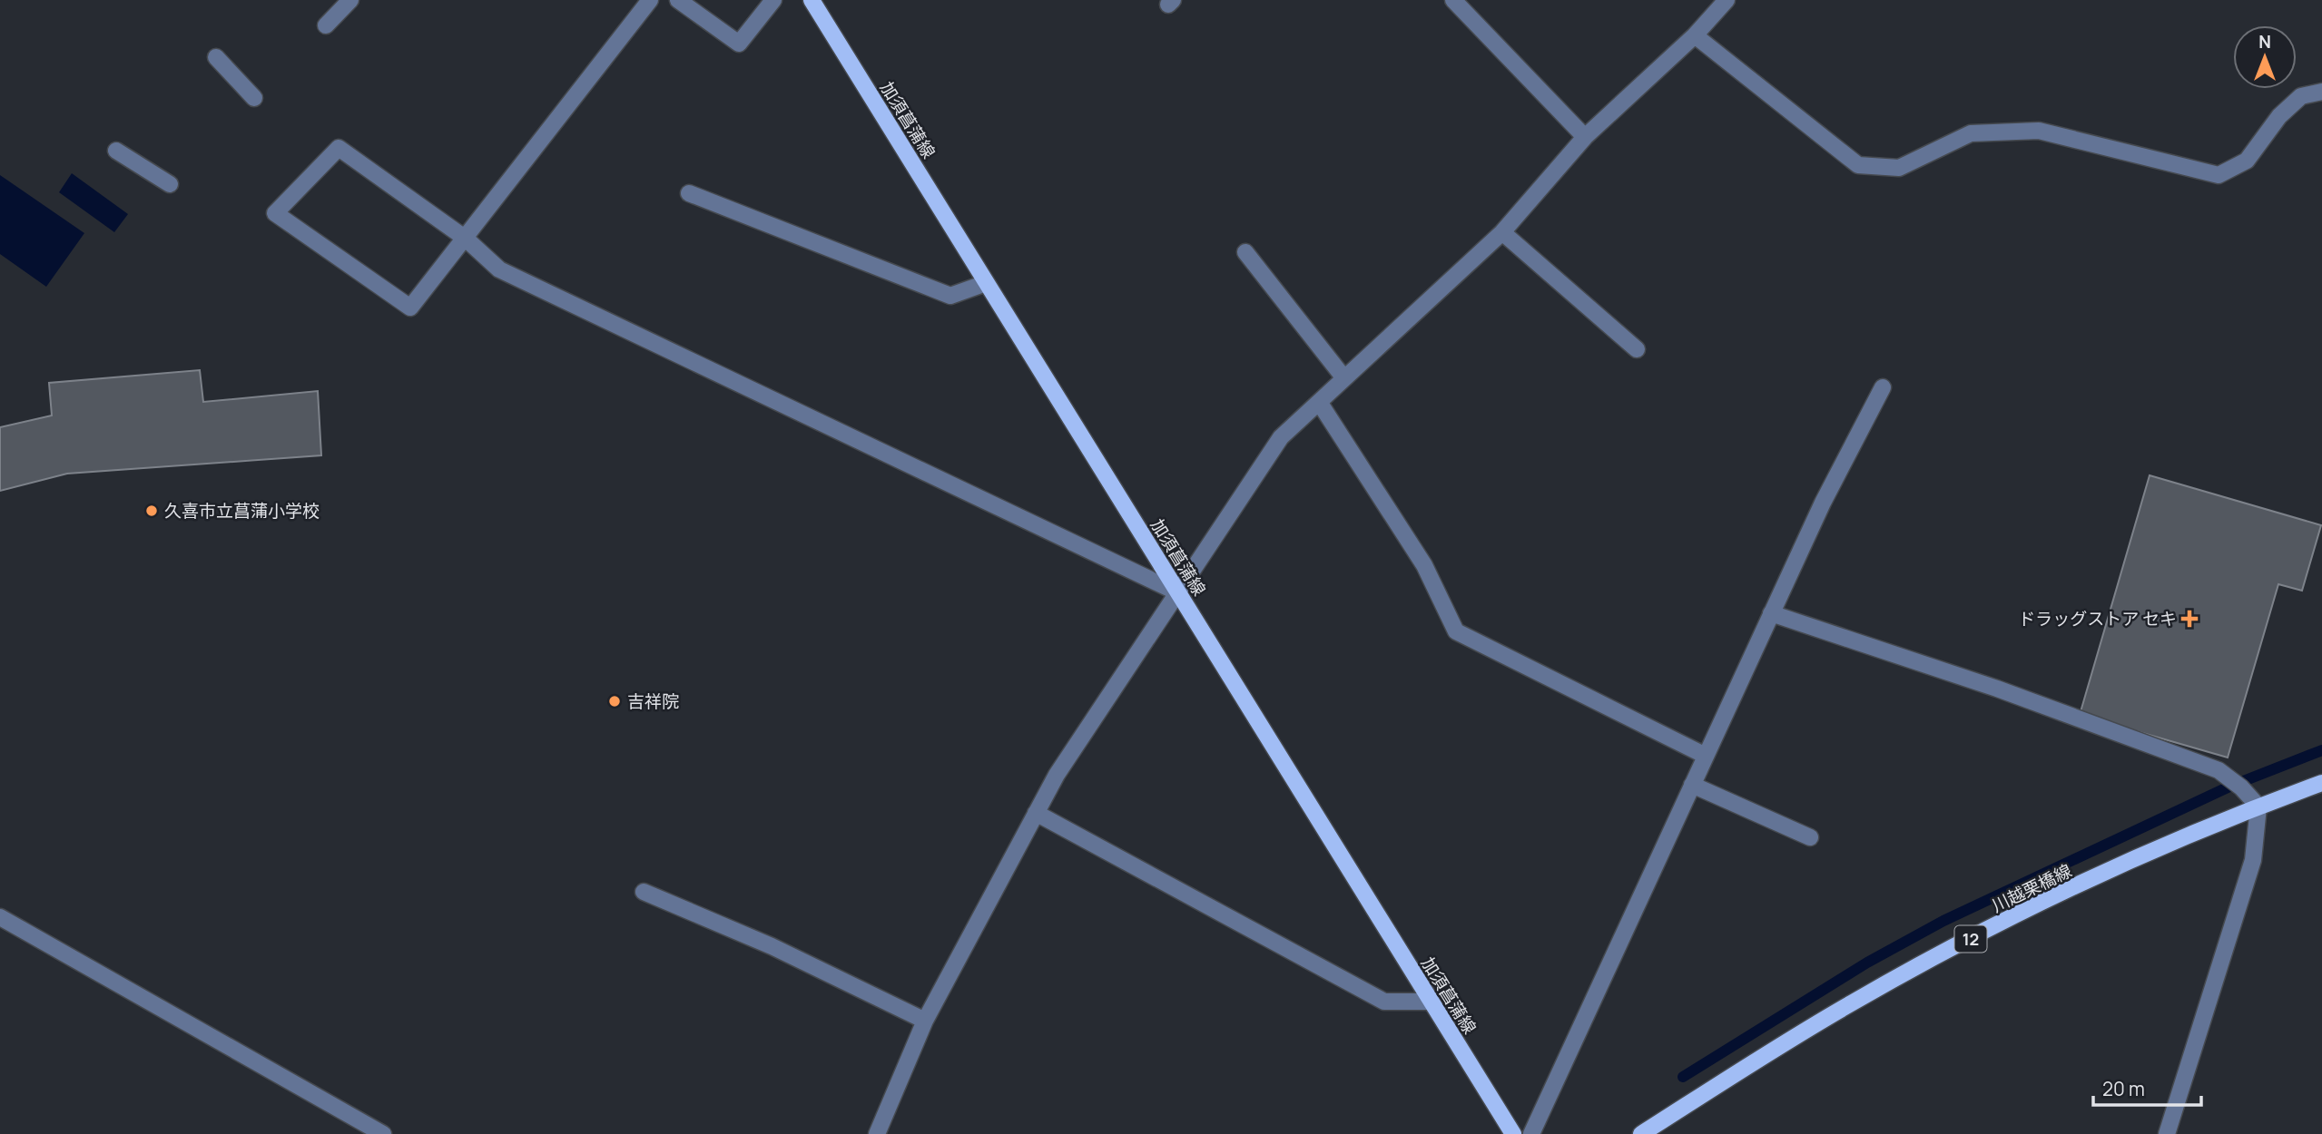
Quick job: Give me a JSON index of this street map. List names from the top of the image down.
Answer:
{
  "streets": {
    "main road": ["加須菖蒲線", "川越栗橋線", "12"]
  },
  "places": {
    "other": ["久喜市立菖蒲小学校", "吉祥院"],
    "health": ["ドラッグストア セキ"]
  },
  "scale_bar": "20 m",
  "north": "top"
}
